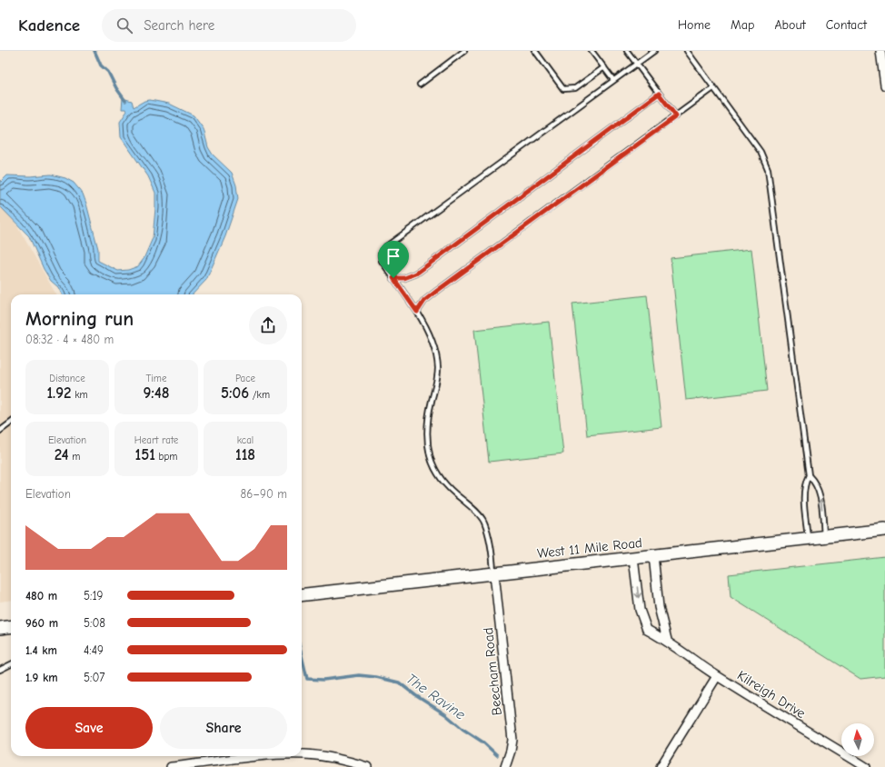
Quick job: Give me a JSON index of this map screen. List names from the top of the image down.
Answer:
{
  "streets": {
    "street": ["West 11 Mile Road", "Beecham Road", "Kilreigh Drive"]
  },
  "crossings": [
    ["West 11 Mile Road", "Beecham Road"],
    ["West 11 Mile Road", "Kilreigh Drive"]
  ],
  "water": ["The Ravine"],
  "north": "top",
  "page": {
    "header": "Kadence",
    "search": "Search here",
    "nav": [
      "Home",
      "Map",
      "About",
      "Contact"
    ],
    "heading": ["Morning run", "08:32 · 4 × 480 m"],
    "stats": [
      ["Distance", "1.92 km"],
      ["Time", "9:48"],
      ["Pace", "5:06 /km"],
      ["Elevation", "24 m"],
      ["Heart rate", "151 bpm"],
      ["kcal", "118"]
    ],
    "chart": ["Elevation", "86–90 m"],
    "list": [
      {
        "name": "480 m",
        "note": "5:19"
      },
      {
        "name": "960 m",
        "note": "5:08"
      },
      {
        "name": "1.4 km",
        "note": "4:49"
      },
      {
        "name": "1.9 km",
        "note": "5:07"
      }
    ],
    "buttons": ["Save", "Share"]
  }
}
